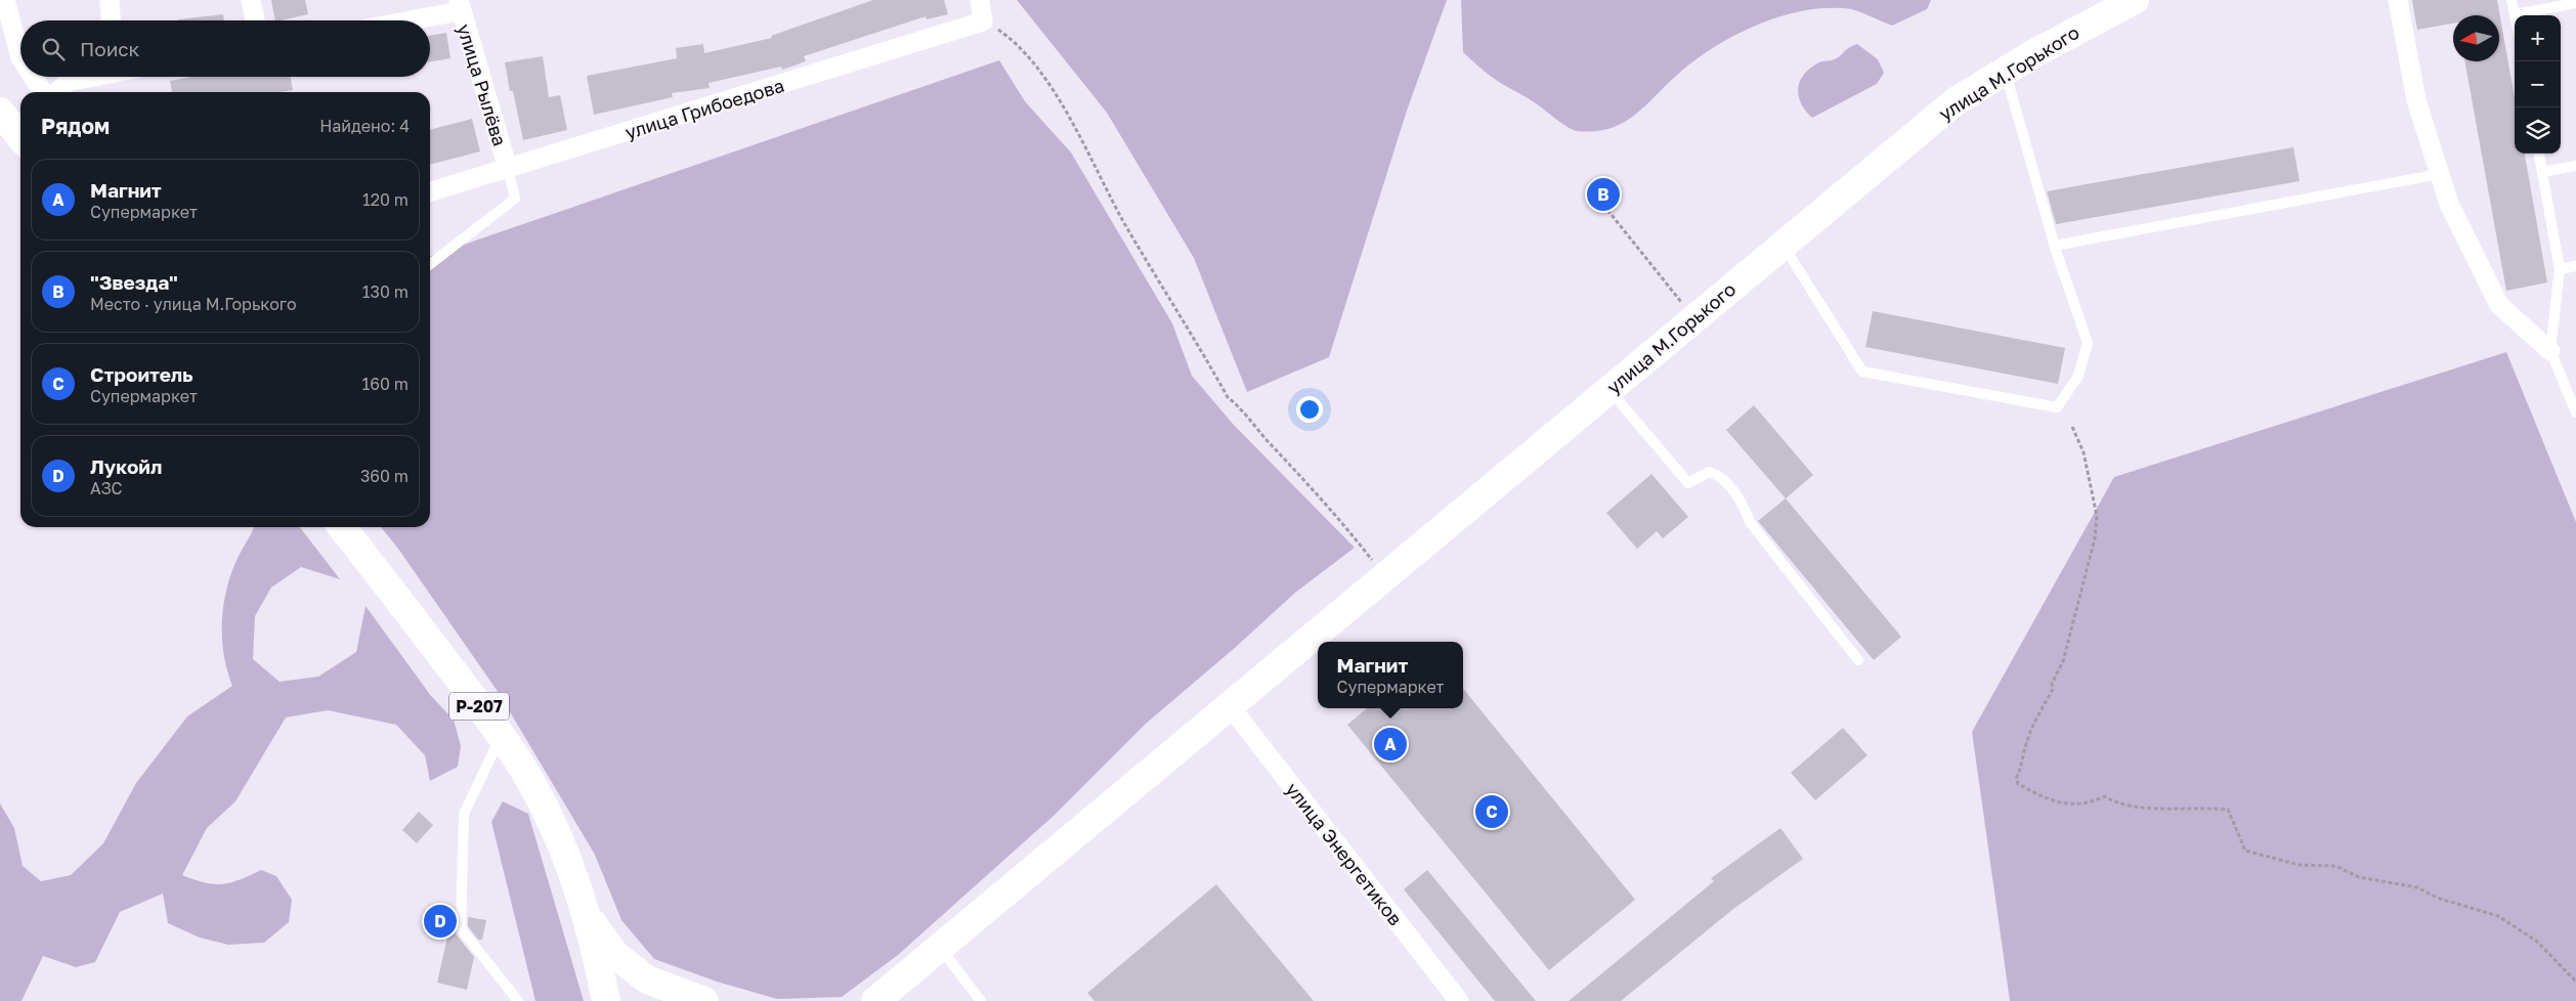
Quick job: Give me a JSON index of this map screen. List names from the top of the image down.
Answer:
{
  "streets": {
    "main road": ["улица М.Горького", "Р-207"],
    "street": ["улица Рылёва", "улица Грибоедова", "улица Энергетиков"]
  },
  "crossings": [
    ["улица М.Горького", "улица Энергетиков"],
    ["улица Рылёва", "улица Грибоедова"]
  ],
  "north": "left",
  "page": {
    "map_buttons": ["+", "−"],
    "search": "Поиск",
    "heading": ["Рядом", "Найдено: 4"],
    "list": [
      {
        "mark": "A",
        "name": "Магнит",
        "note": "Супермаркет",
        "value": "120 m"
      },
      {
        "mark": "B",
        "name": "\"Звезда\"",
        "note": "Место · улица М.Горького",
        "value": "130 m"
      },
      {
        "mark": "C",
        "name": "Строитель",
        "note": "Супермаркет",
        "value": "160 m"
      },
      {
        "mark": "D",
        "name": "Лукойл",
        "note": "АЗС",
        "value": "360 m"
      }
    ],
    "pins": [
      "B",
      "A",
      "C",
      "D"
    ],
    "popup": ["Магнит", "Супермаркет"]
  }
}
